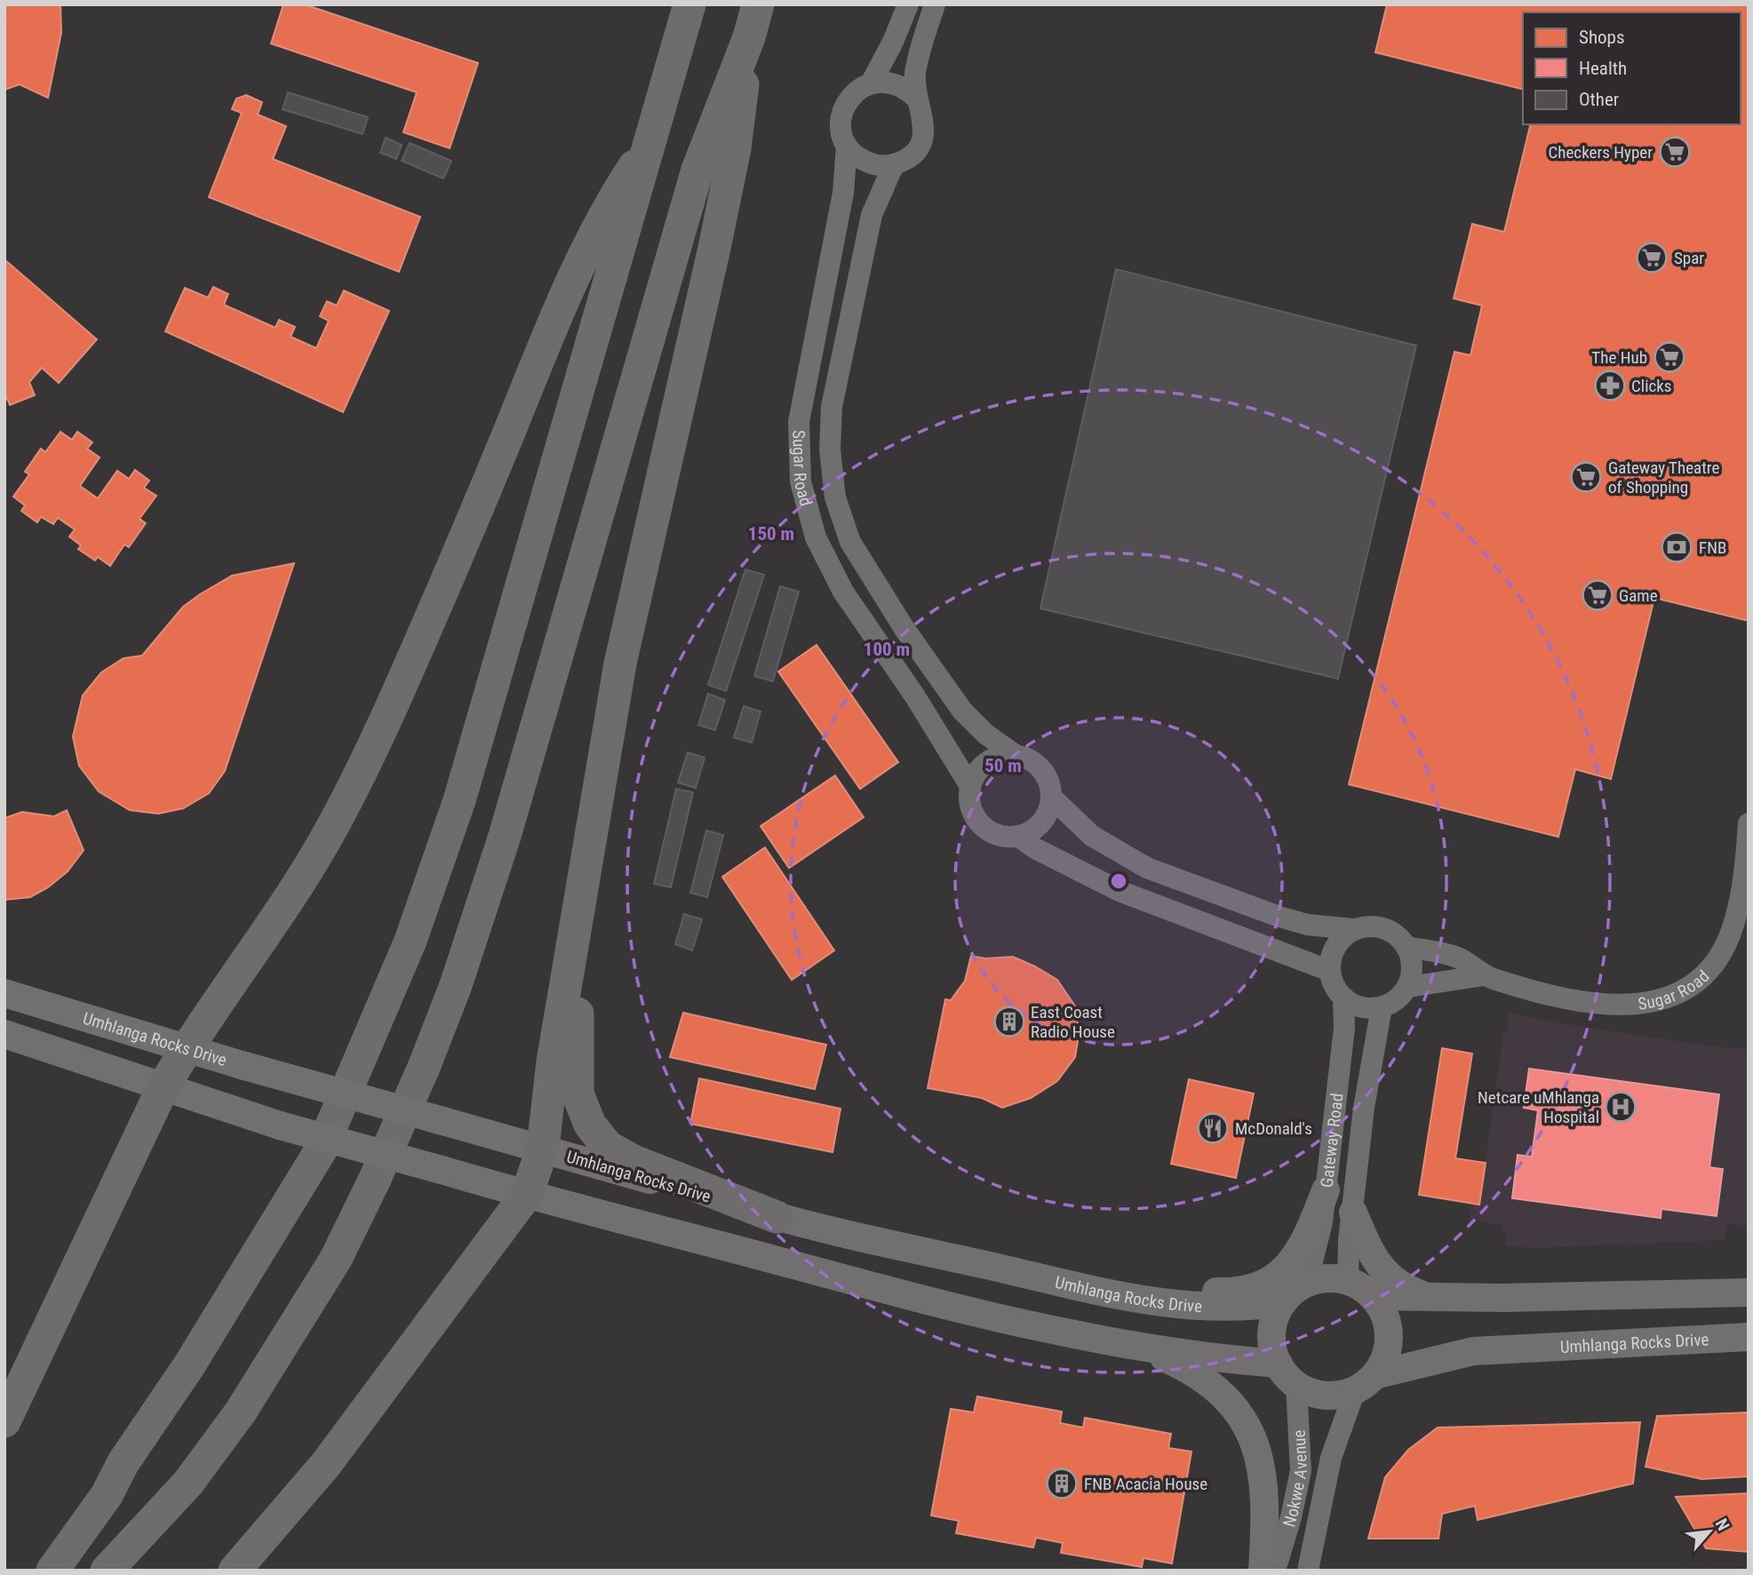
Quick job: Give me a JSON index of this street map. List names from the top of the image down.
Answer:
{
  "streets": {
    "main road": ["Umhlanga Rocks Drive"],
    "street": ["Sugar Road", "Gateway Road", "Nokwe Avenue"]
  },
  "crossings": [
    ["Sugar Road", "Gateway Road"],
    ["Umhlanga Rocks Drive", "Gateway Road"],
    ["Umhlanga Rocks Drive", "Nokwe Avenue"],
    ["Gateway Road", "Nokwe Avenue"]
  ],
  "places": {
    "supermarket": [
      "Checkers Hyper",
      "Spar",
      "The Hub",
      "Gateway Theatre of Shopping",
      "Game"
    ],
    "pharmacy": ["Clicks"],
    "bank": ["FNB"],
    "building": ["East Coast Radio House", "FNB Acacia House"],
    "hospital": ["Netcare uMhlanga Hospital"],
    "restaurant": ["McDonald's"]
  },
  "legend": ["Shops", "Health", "Other"],
  "north": "top right",
  "rings": ["150 m", "100 m", "50 m"]
}
